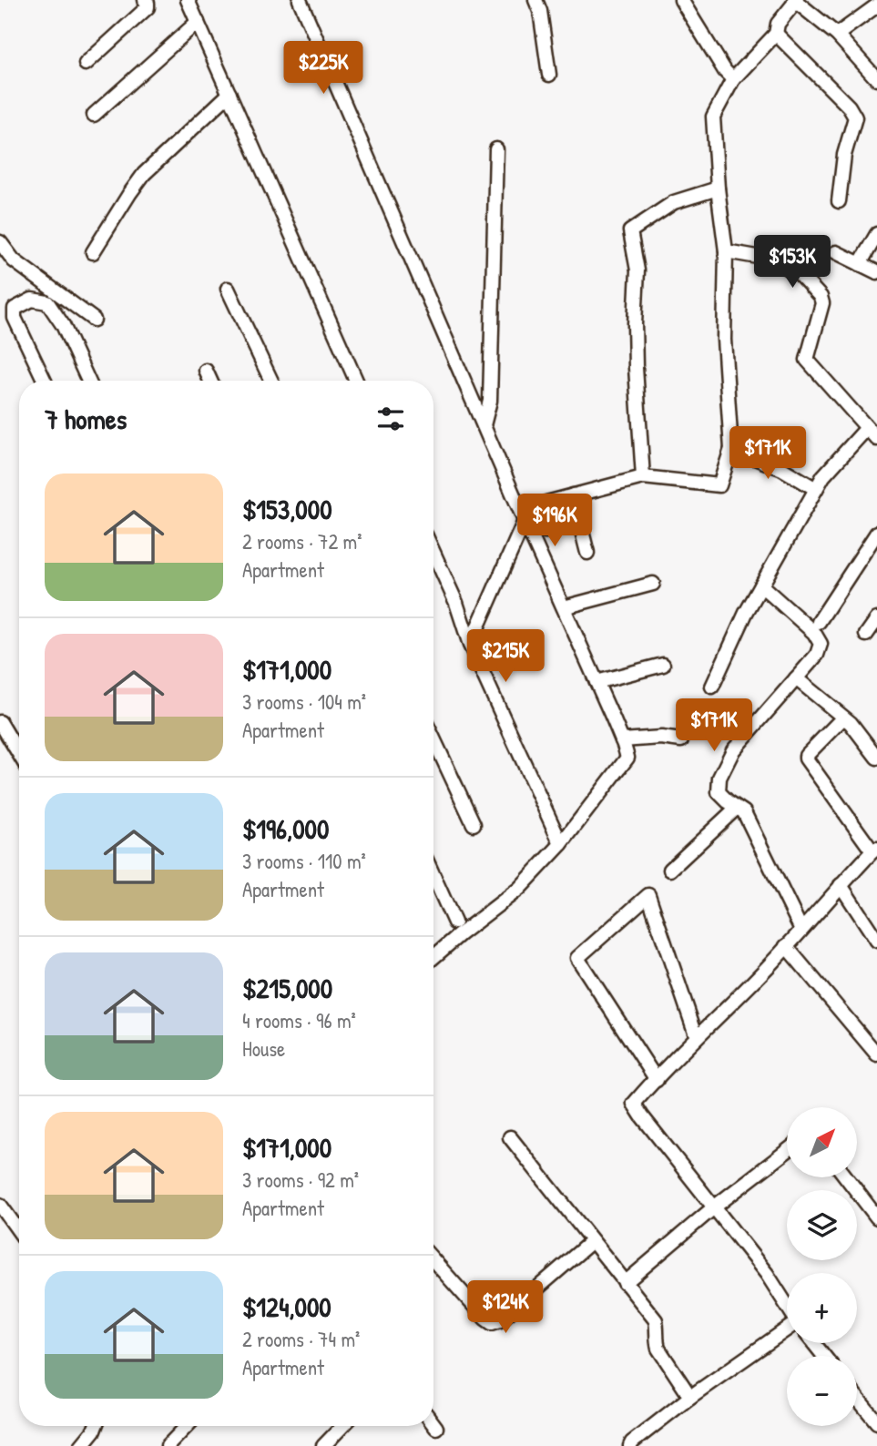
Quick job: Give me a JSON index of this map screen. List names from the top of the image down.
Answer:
{
  "north": "top right",
  "page": {
    "price": [
      "$225K",
      "$153K",
      "$171K",
      "$196K",
      "$215K",
      "$171K",
      "$124K"
    ],
    "heading": "7 homes",
    "list": [
      {
        "name": "$153,000",
        "note": "2 rooms · 72 m² · Apartment"
      },
      {
        "name": "$171,000",
        "note": "3 rooms · 104 m² · Apartment"
      },
      {
        "name": "$196,000",
        "note": "3 rooms · 110 m² · Apartment"
      },
      {
        "name": "$215,000",
        "note": "4 rooms · 96 m² · House"
      },
      {
        "name": "$171,000",
        "note": "3 rooms · 92 m² · Apartment"
      },
      {
        "name": "$124,000",
        "note": "2 rooms · 74 m² · Apartment"
      }
    ],
    "map_buttons": ["+", "−"]
  }
}
